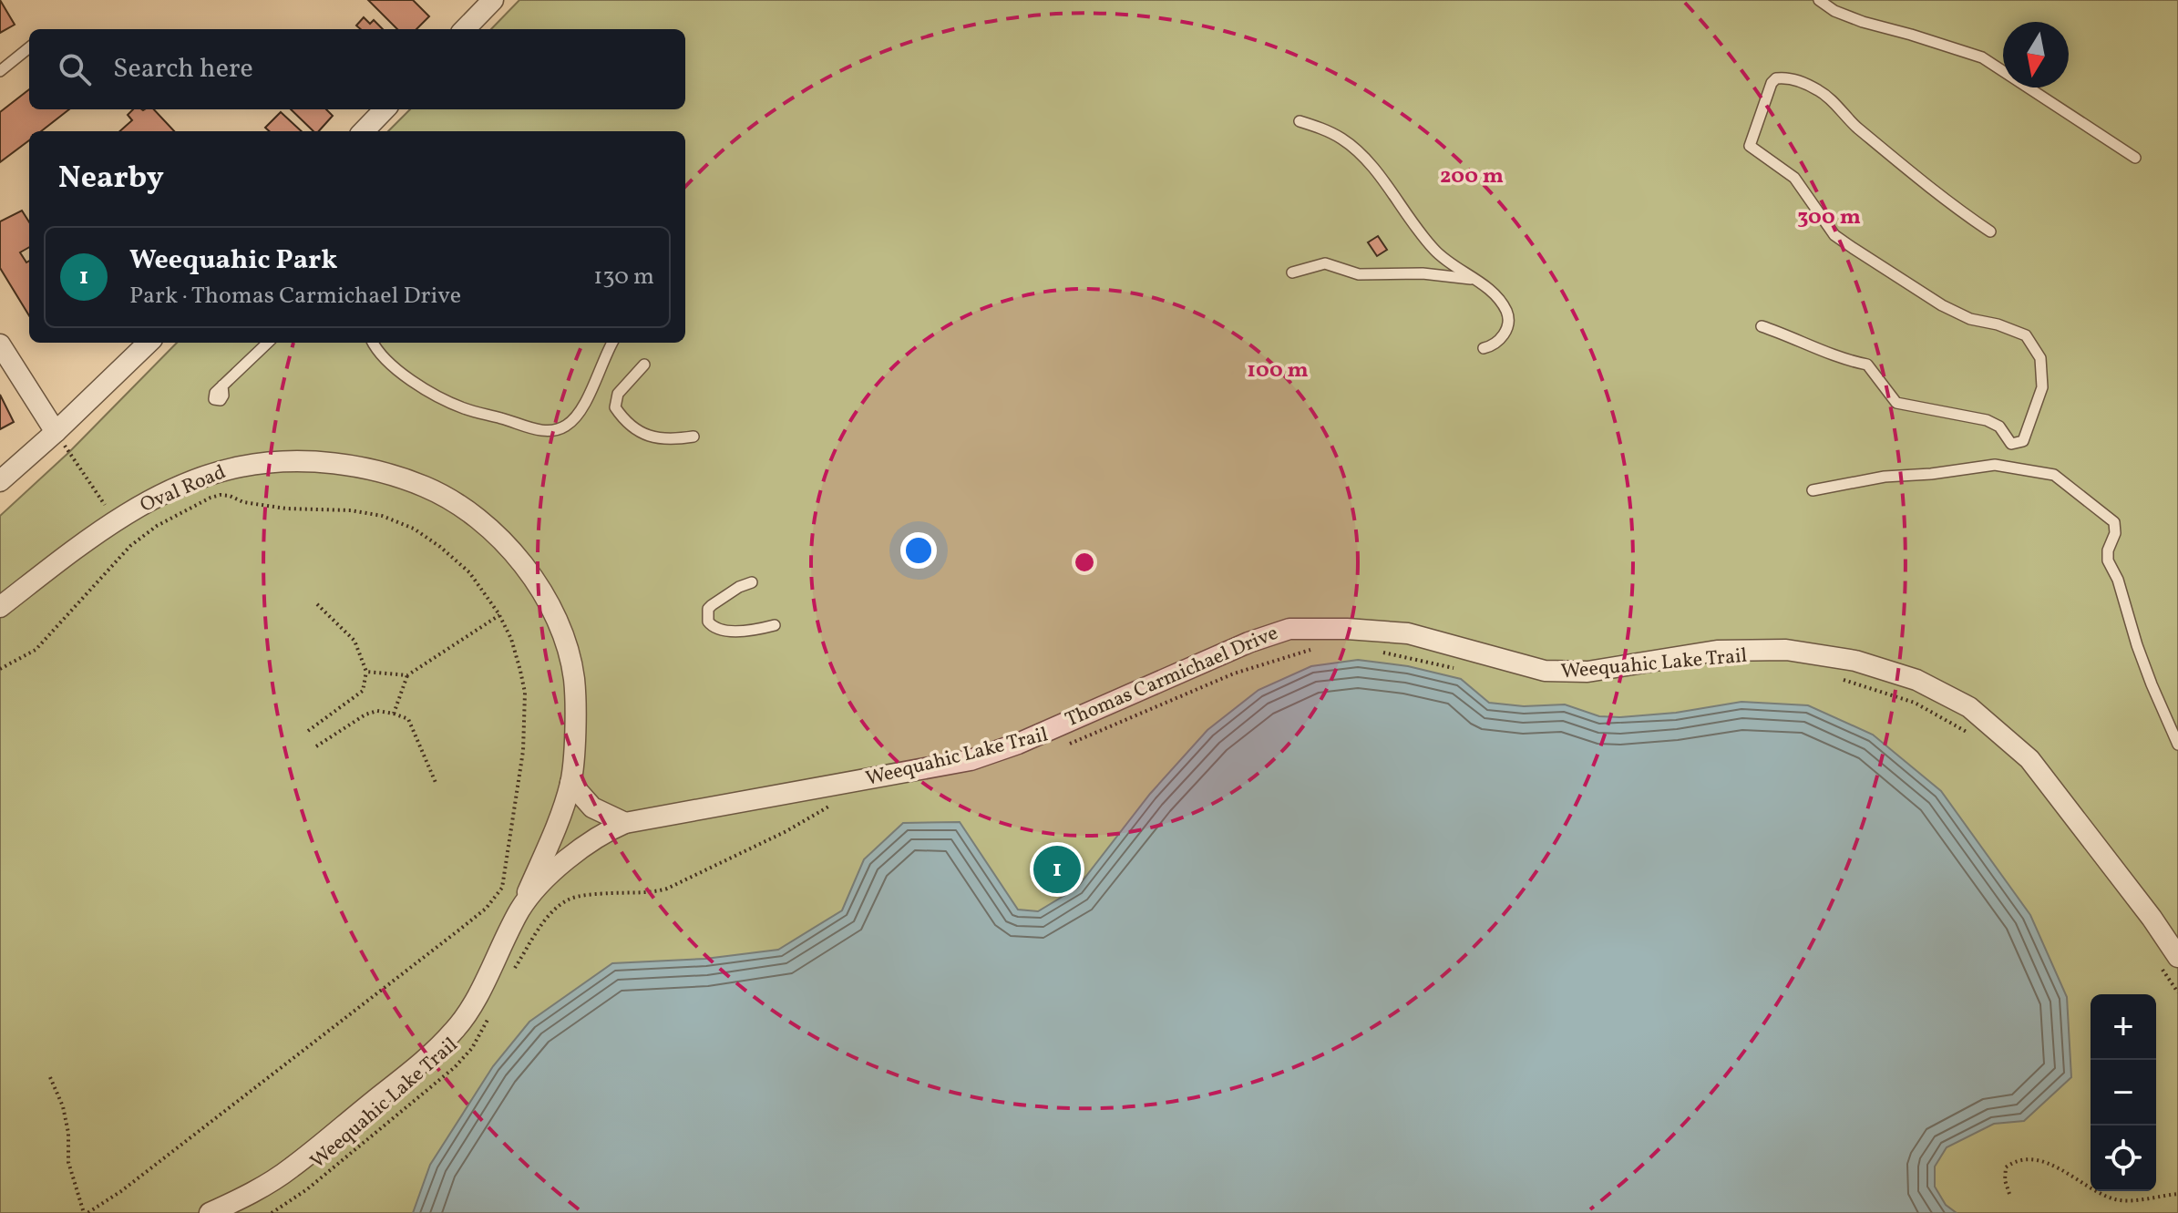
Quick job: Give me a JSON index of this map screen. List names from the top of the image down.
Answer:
{
  "streets": {
    "street": ["Oval Road", "Thomas Carmichael Drive"],
    "path": ["Weequahic Lake Trail"]
  },
  "crossings": [
    ["Oval Road", "Thomas Carmichael Drive"]
  ],
  "north": "bottom",
  "page": {
    "search": "Search here",
    "heading": "Nearby",
    "list": [
      {
        "mark": "1",
        "name": "Weequahic Park",
        "note": "Park · Thomas Carmichael Drive",
        "value": "130 m"
      }
    ],
    "pins": "1",
    "map_buttons": ["+", "−"]
  },
  "rings": ["200 m", "300 m", "100 m"]
}
